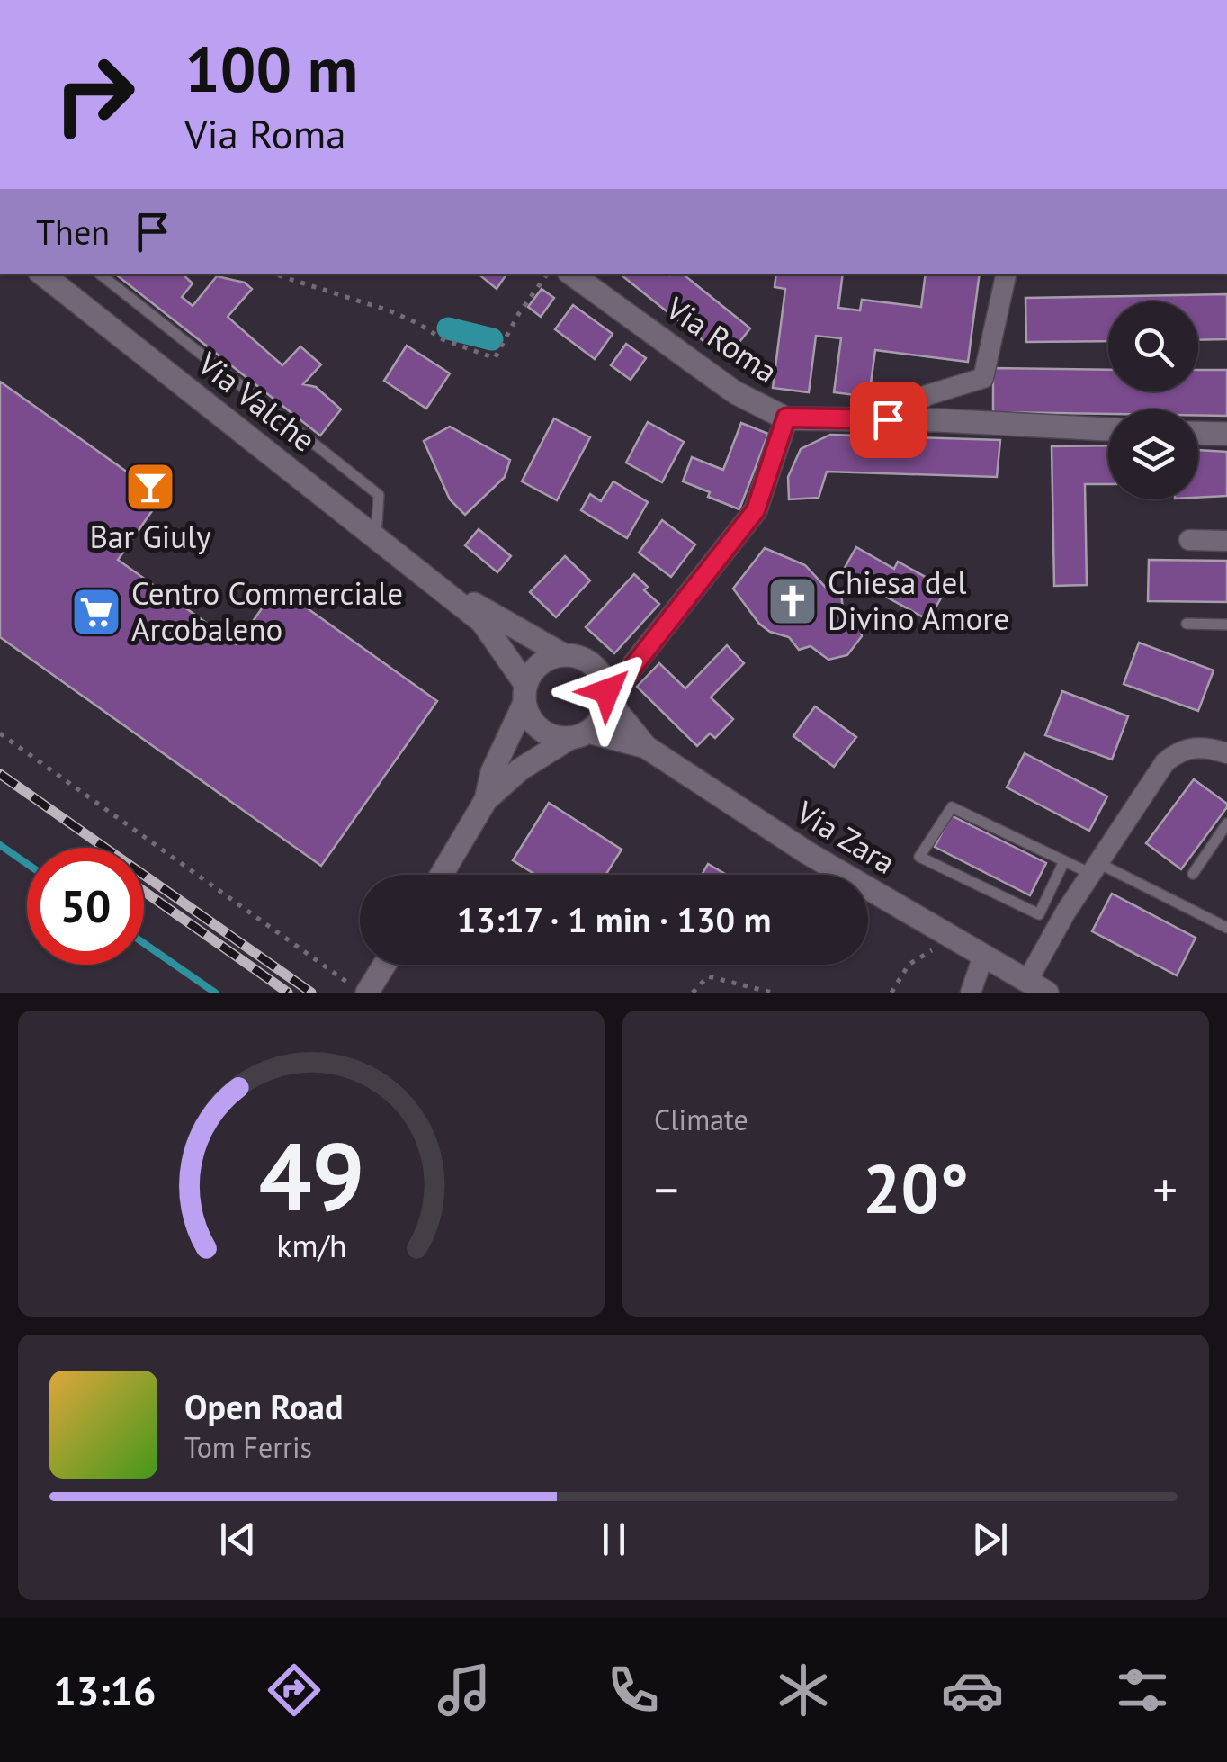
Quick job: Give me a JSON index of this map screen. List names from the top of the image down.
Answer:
{
  "streets": {
    "main road": ["Via Roma", "Via Valche", "Via Zara"]
  },
  "crossings": [
    ["Via Valche", "Via Zara"]
  ],
  "places": {
    "bar": ["Bar Giuly"],
    "church": ["Chiesa del Divino Amore"],
    "supermarket": ["Centro Commerciale Arcobaleno"]
  },
  "page": {
    "turn": ["100 m", "Via Roma"],
    "then": "Then",
    "limit": "50",
    "trip": "13:17 · 1 min · 130 m",
    "tile": "Climate",
    "heat": ["−", "20°", "+"],
    "song": ["Open Road", "Tom Ferris"],
    "tabs": "13:16",
    "gauge": ["49", "km/h"]
  }
}
